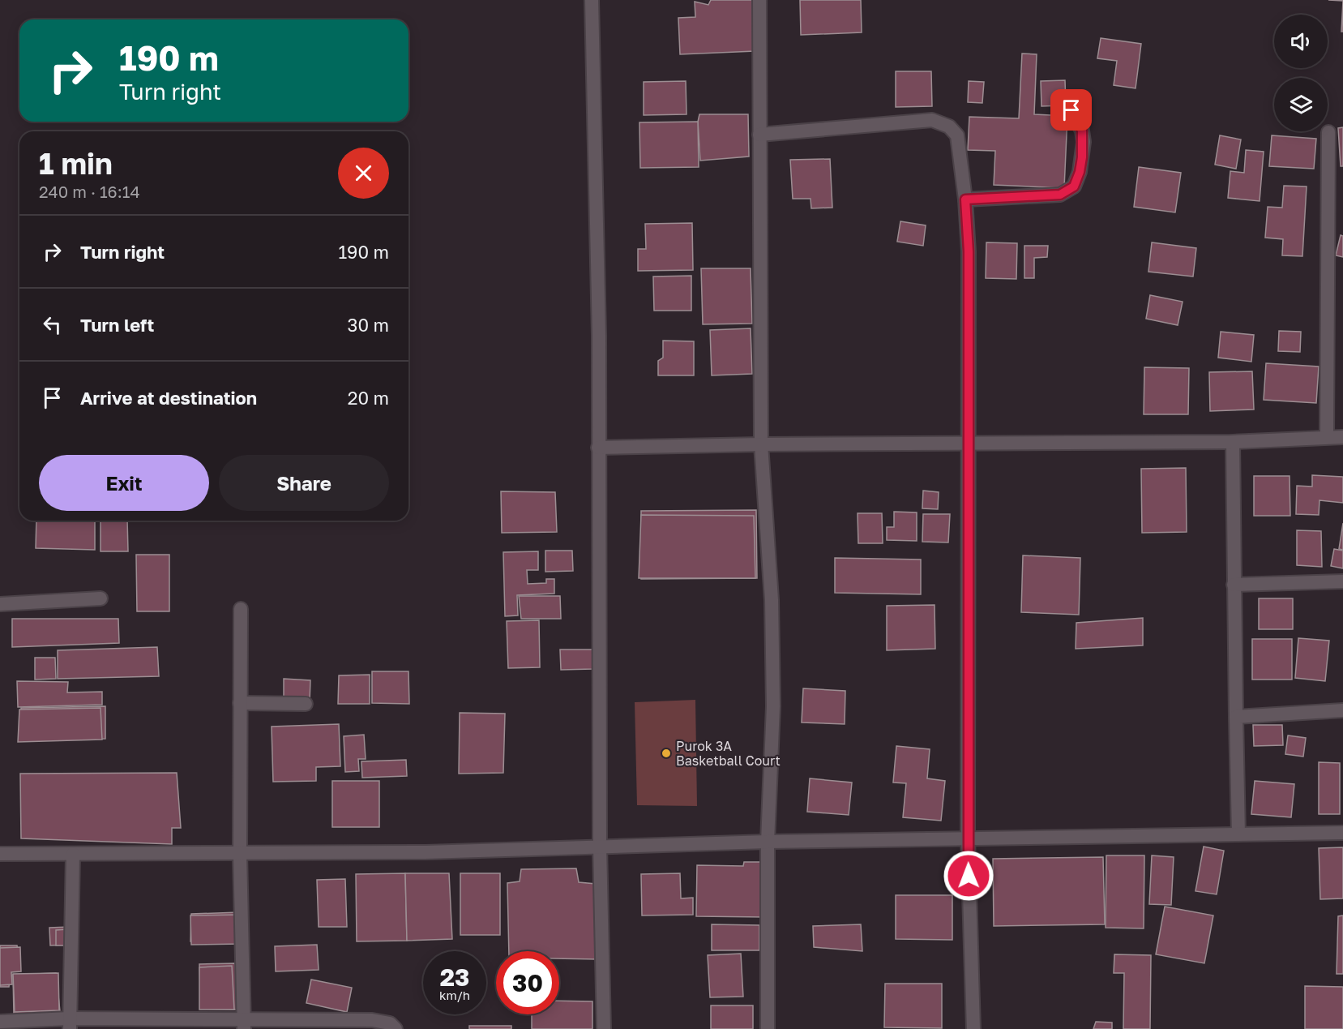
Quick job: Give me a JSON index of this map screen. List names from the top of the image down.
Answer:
{
  "places": ["Purok 3A Basketball Court"],
  "page": {
    "turn": ["190 m", "Turn right"],
    "heading": ["1 min", "240 m · 16:14"],
    "list": [
      {
        "name": "Turn right",
        "value": "190 m"
      },
      {
        "name": "Turn left",
        "value": "30 m"
      },
      {
        "name": "Arrive at destination",
        "value": "20 m"
      }
    ],
    "buttons": ["Exit", "Share"],
    "speed": "23 km/h",
    "limit": "30"
  }
}
